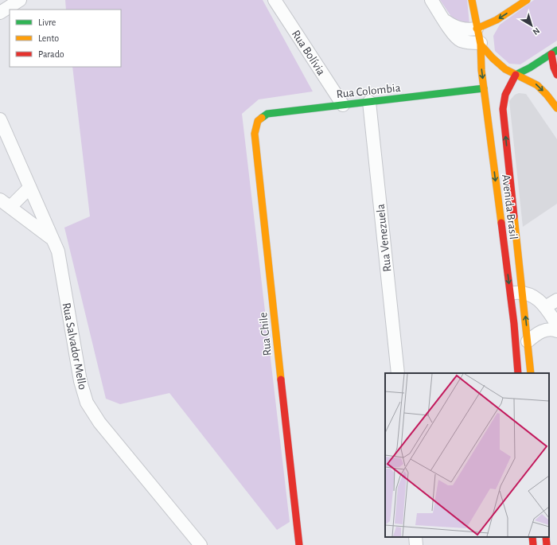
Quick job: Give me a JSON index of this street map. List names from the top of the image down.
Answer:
{
  "streets": {
    "main road": ["Rua Colombia", "Avenida Brasil", "Rua Chile"],
    "street": ["Rua Bolívia", "Rua Venezuela", "Rua Salvador Mello"]
  },
  "crossings": [
    ["Rua Bolívia", "Rua Colombia"],
    ["Rua Colombia", "Avenida Brasil"],
    ["Rua Colombia", "Rua Venezuela"],
    ["Rua Colombia", "Rua Chile"]
  ],
  "legend": ["Livre", "Lento", "Parado"],
  "north": "bottom right"
}
